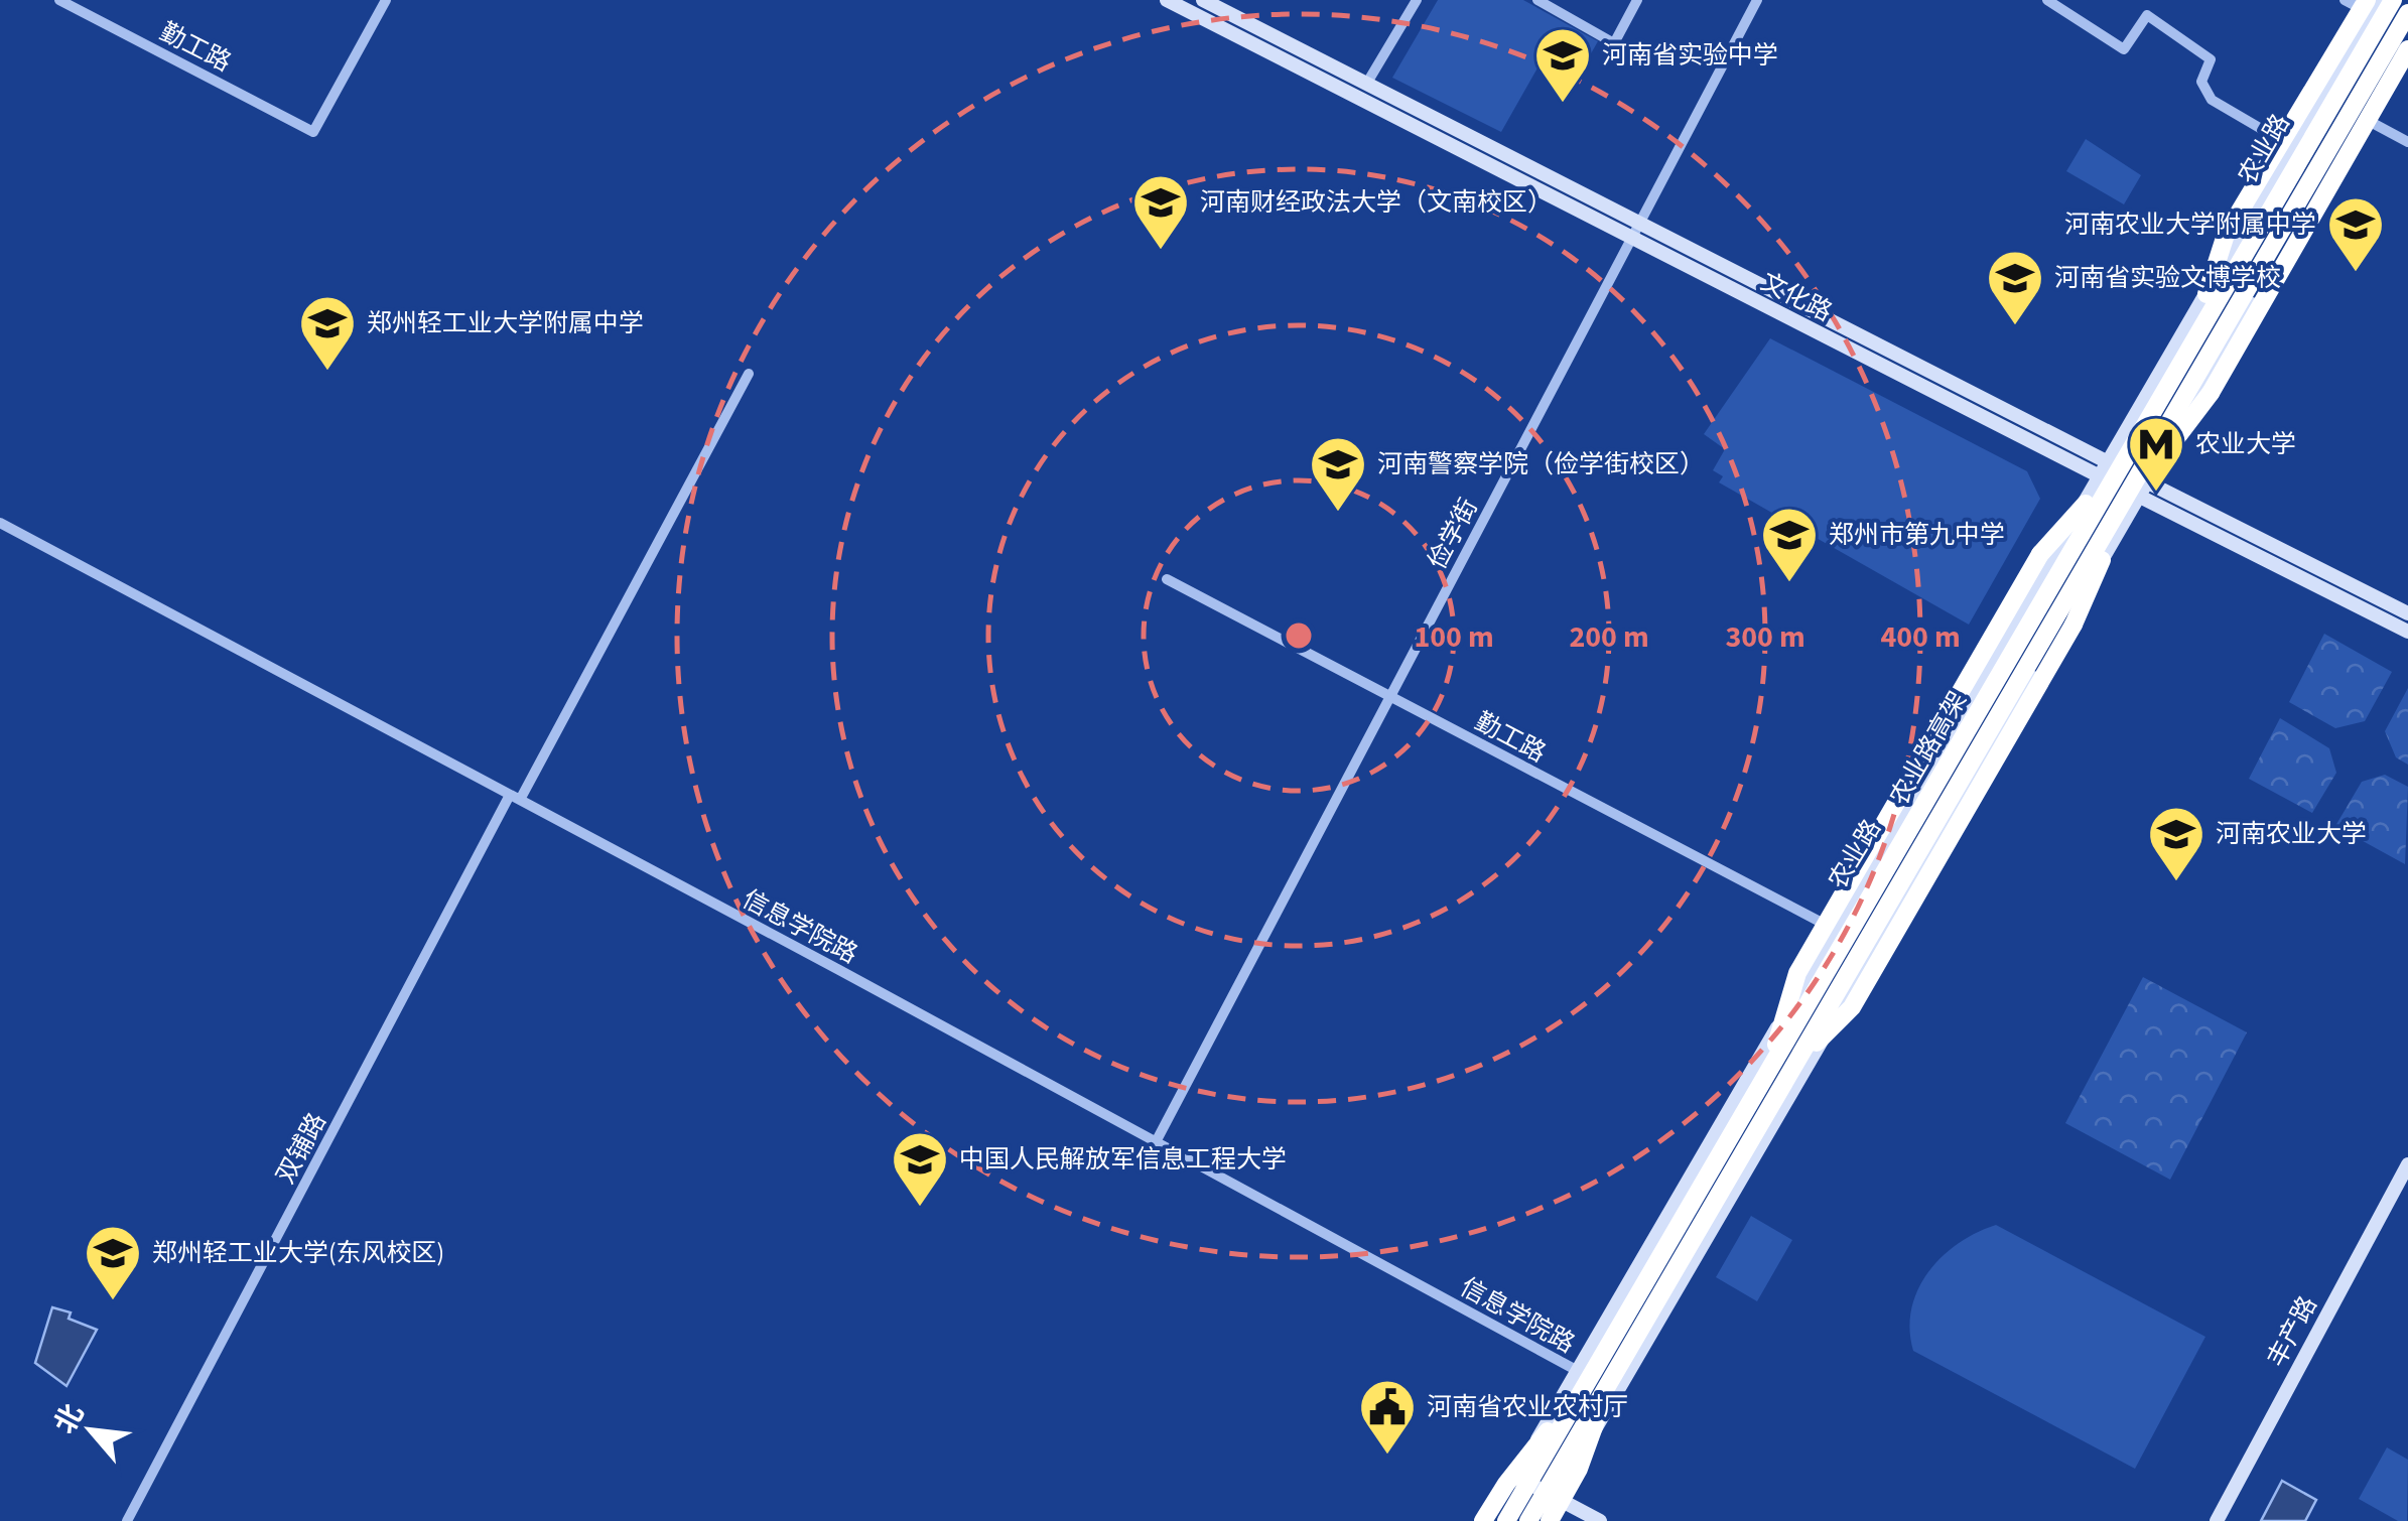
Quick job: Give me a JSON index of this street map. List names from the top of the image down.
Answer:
{
  "streets": {
    "highway": ["农业路高架"],
    "street": [
      "勤工路",
      "农业路",
      "文化路",
      "俭学街",
      "信息学院路",
      "双铺路",
      "丰产路"
    ]
  },
  "crossings": [
    ["勤工路", "农业路"],
    ["勤工路", "俭学街"],
    ["农业路", "文化路"],
    ["农业路", "信息学院路"],
    ["文化路", "俭学街"],
    ["俭学街", "信息学院路"],
    ["信息学院路", "双铺路"]
  ],
  "places": {
    "school or university": [
      "河南省实验中学",
      "河南财经政法大学（文南校区）",
      "河南农业大学附属中学",
      "河南省实验文博学校",
      "郑州轻工业大学附属中学",
      "河南警察学院（俭学街校区）",
      "郑州市第九中学",
      "河南农业大学",
      "中国人民解放军信息工程大学",
      "郑州轻工业大学(东风校区)"
    ],
    "metro station": ["农业大学"],
    "public building": ["河南省农业农村厅"]
  },
  "north": "top left",
  "rings": [
    "100 m",
    "200 m",
    "300 m",
    "400 m"
  ]
}
